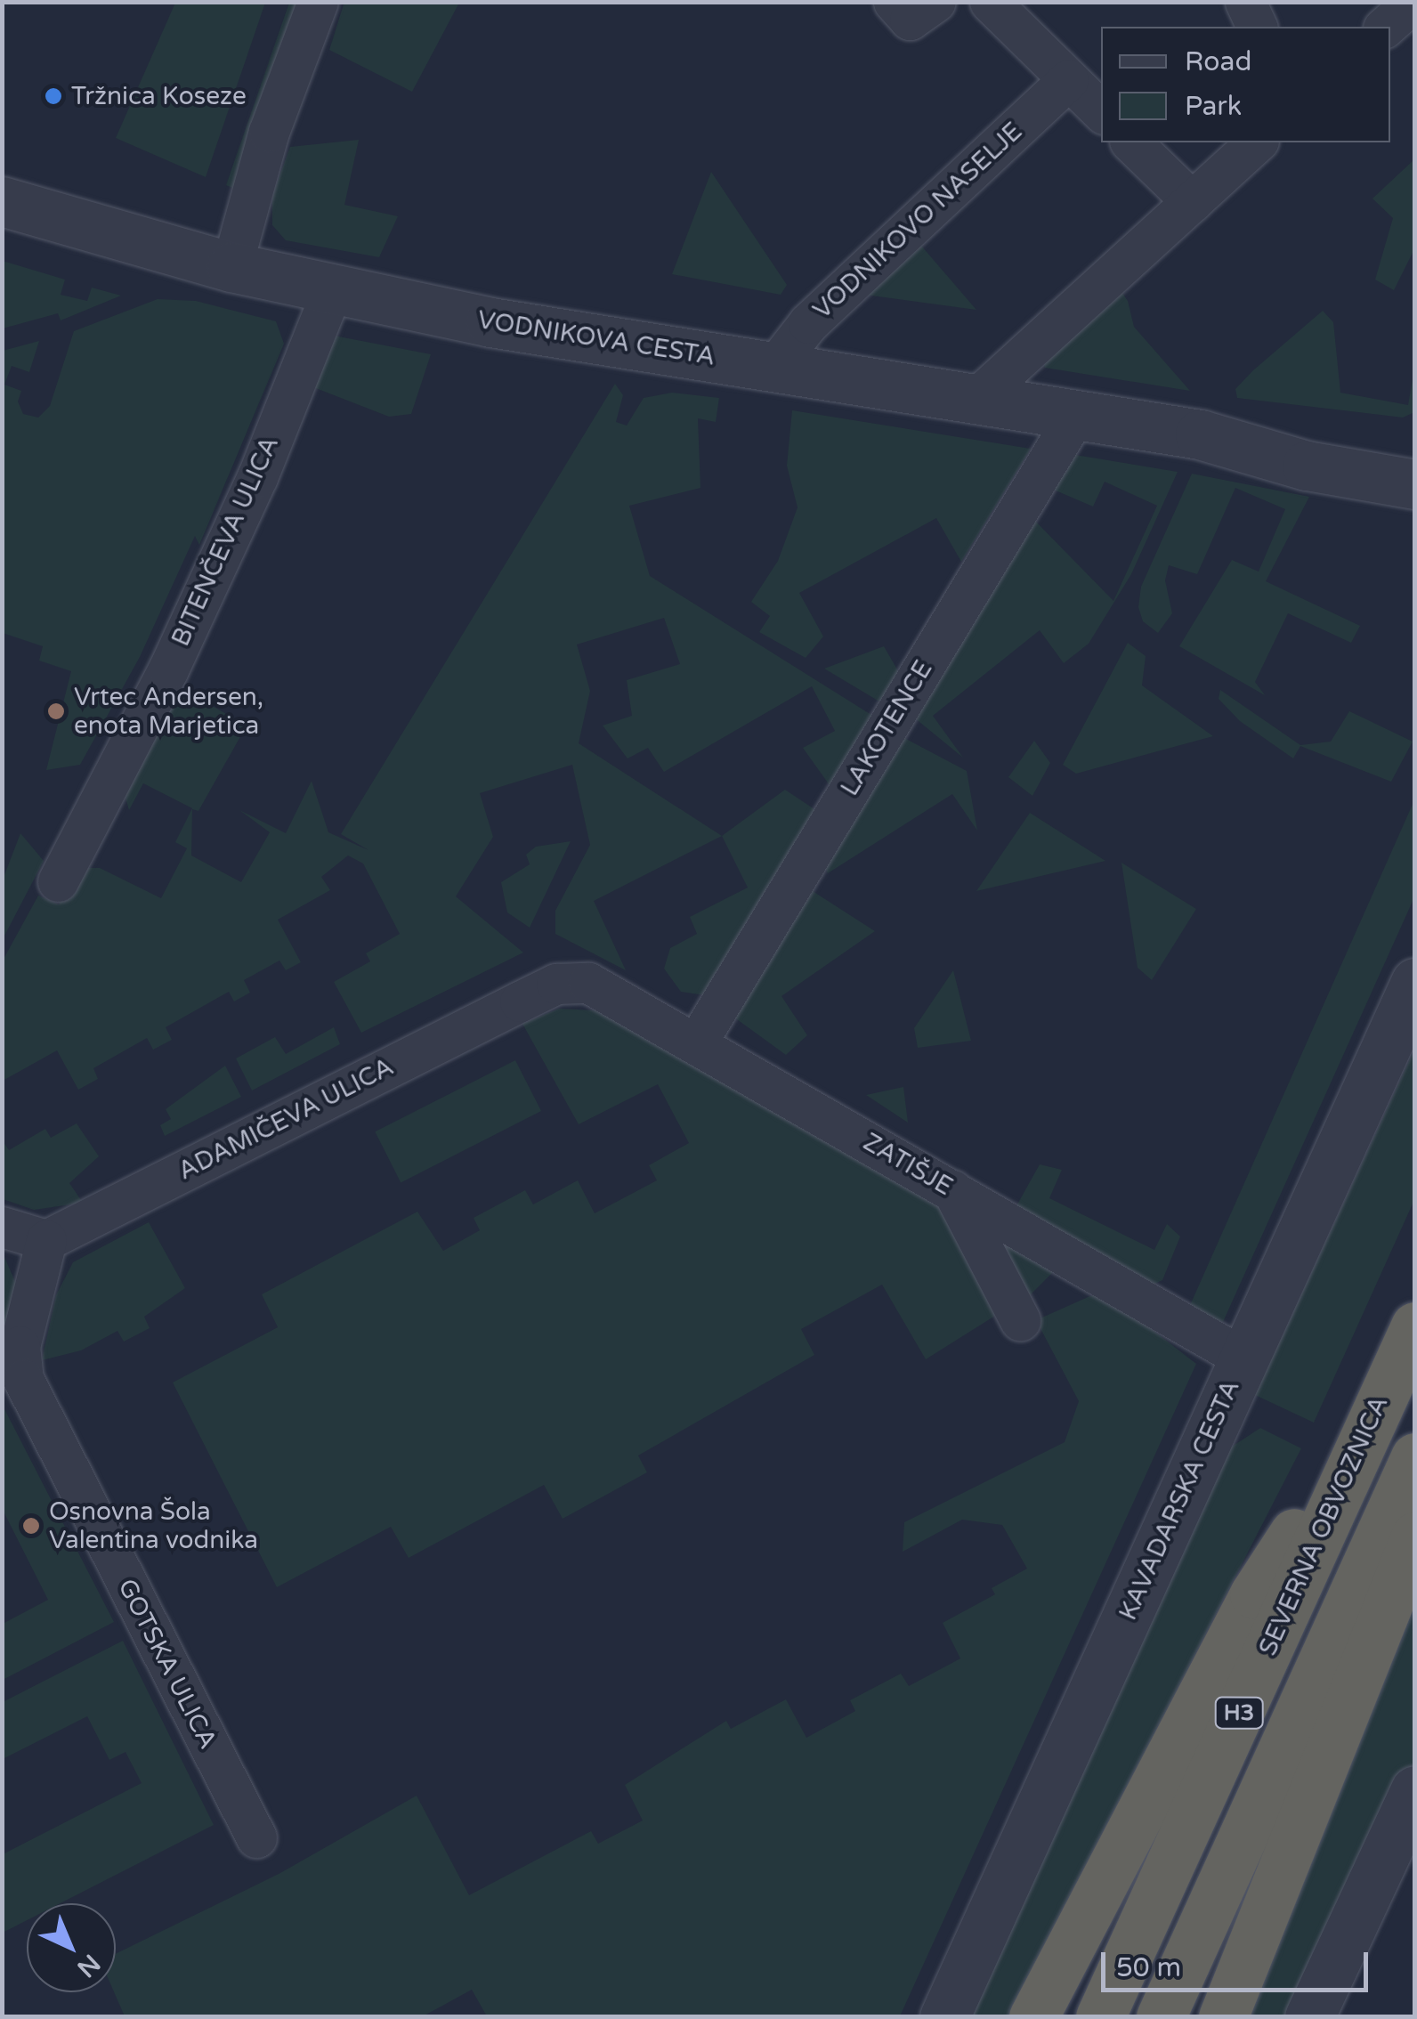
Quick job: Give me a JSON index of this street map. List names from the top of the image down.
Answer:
{
  "streets": {
    "highway": ["SEVERNA OBVOZNICA", "H3"],
    "street": [
      "VODNIKOVO NASELJE",
      "VODNIKOVA CESTA",
      "BITENČEVA ULICA",
      "LAKOTENCE",
      "ADAMIČEVA ULICA",
      "ZATIŠJE",
      "KAVADARSKA CESTA",
      "GOTSKA ULICA"
    ]
  },
  "crossings": [
    ["VODNIKOVO NASELJE", "VODNIKOVA CESTA"],
    ["VODNIKOVA CESTA", "BITENČEVA ULICA"],
    ["VODNIKOVA CESTA", "LAKOTENCE"],
    ["LAKOTENCE", "ZATIŠJE"],
    ["ADAMIČEVA ULICA", "ZATIŠJE"],
    ["ADAMIČEVA ULICA", "GOTSKA ULICA"],
    ["ZATIŠJE", "KAVADARSKA CESTA"]
  ],
  "places": ["Tržnica Koseze", "Vrtec Andersen, enota Marjetica", "Osnovna Šola Valentina vodnika"],
  "legend": ["Road", "Park"],
  "scale_bar": "50 m",
  "north": "bottom right"
}
